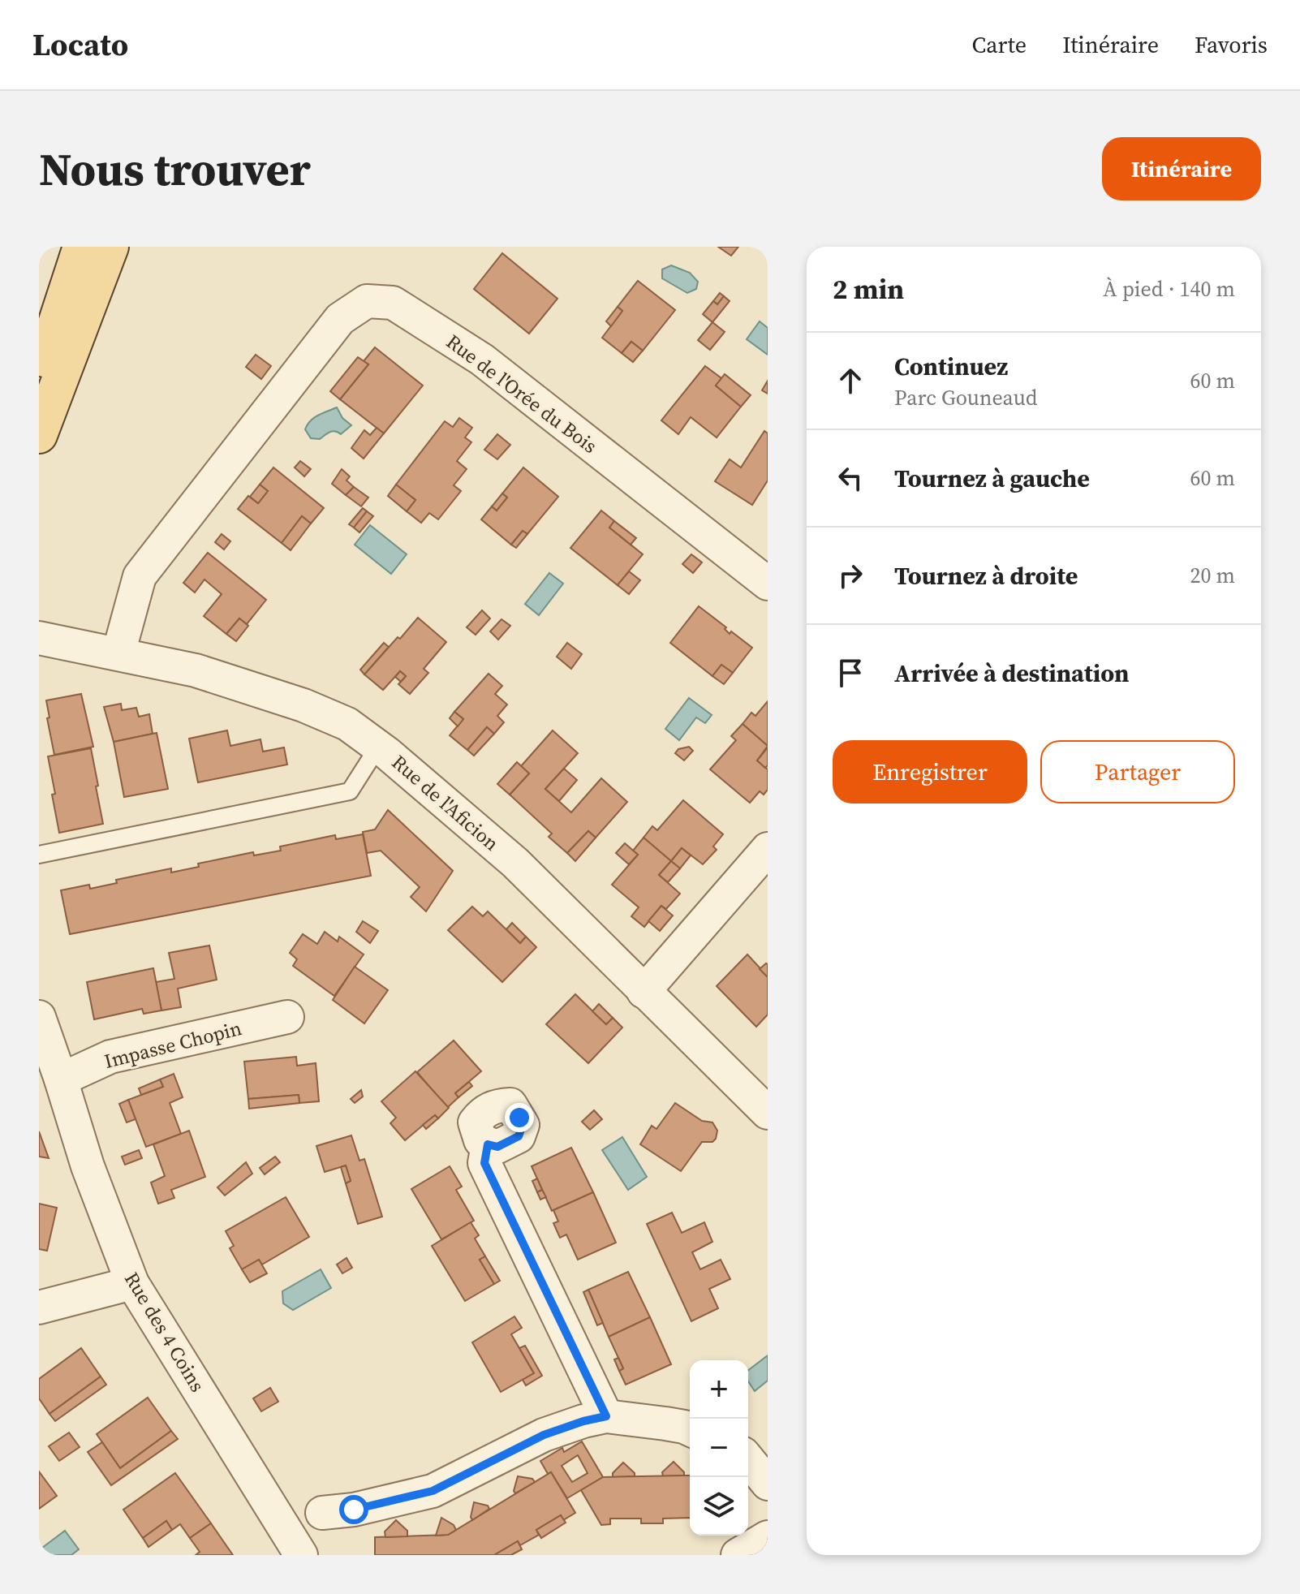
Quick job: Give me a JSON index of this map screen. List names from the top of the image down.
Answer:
{
  "streets": {
    "street": [
      "Rue de l'Orée du Bois",
      "Rue de l'Aficion",
      "Impasse Chopin",
      "Rue des 4 Coins"
    ]
  },
  "crossings": [
    ["Rue de l'Orée du Bois", "Rue de l'Aficion"],
    ["Impasse Chopin", "Rue des 4 Coins"]
  ],
  "page": {
    "header": "Locato",
    "nav": ["Carte", "Itinéraire", "Favoris"],
    "buttons": [
      "Itinéraire",
      ["Enregistrer", "Partager"]
    ],
    "title": "Nous trouver",
    "heading": ["2 min", "À pied · 140 m"],
    "list": [
      ["Continuez", "Parc Gouneaud", "60 m"],
      ["Tournez à gauche", "60 m"],
      ["Tournez à droite", "20 m"],
      "Arrivée à destination"
    ],
    "map_buttons": ["+", "−"]
  }
}
